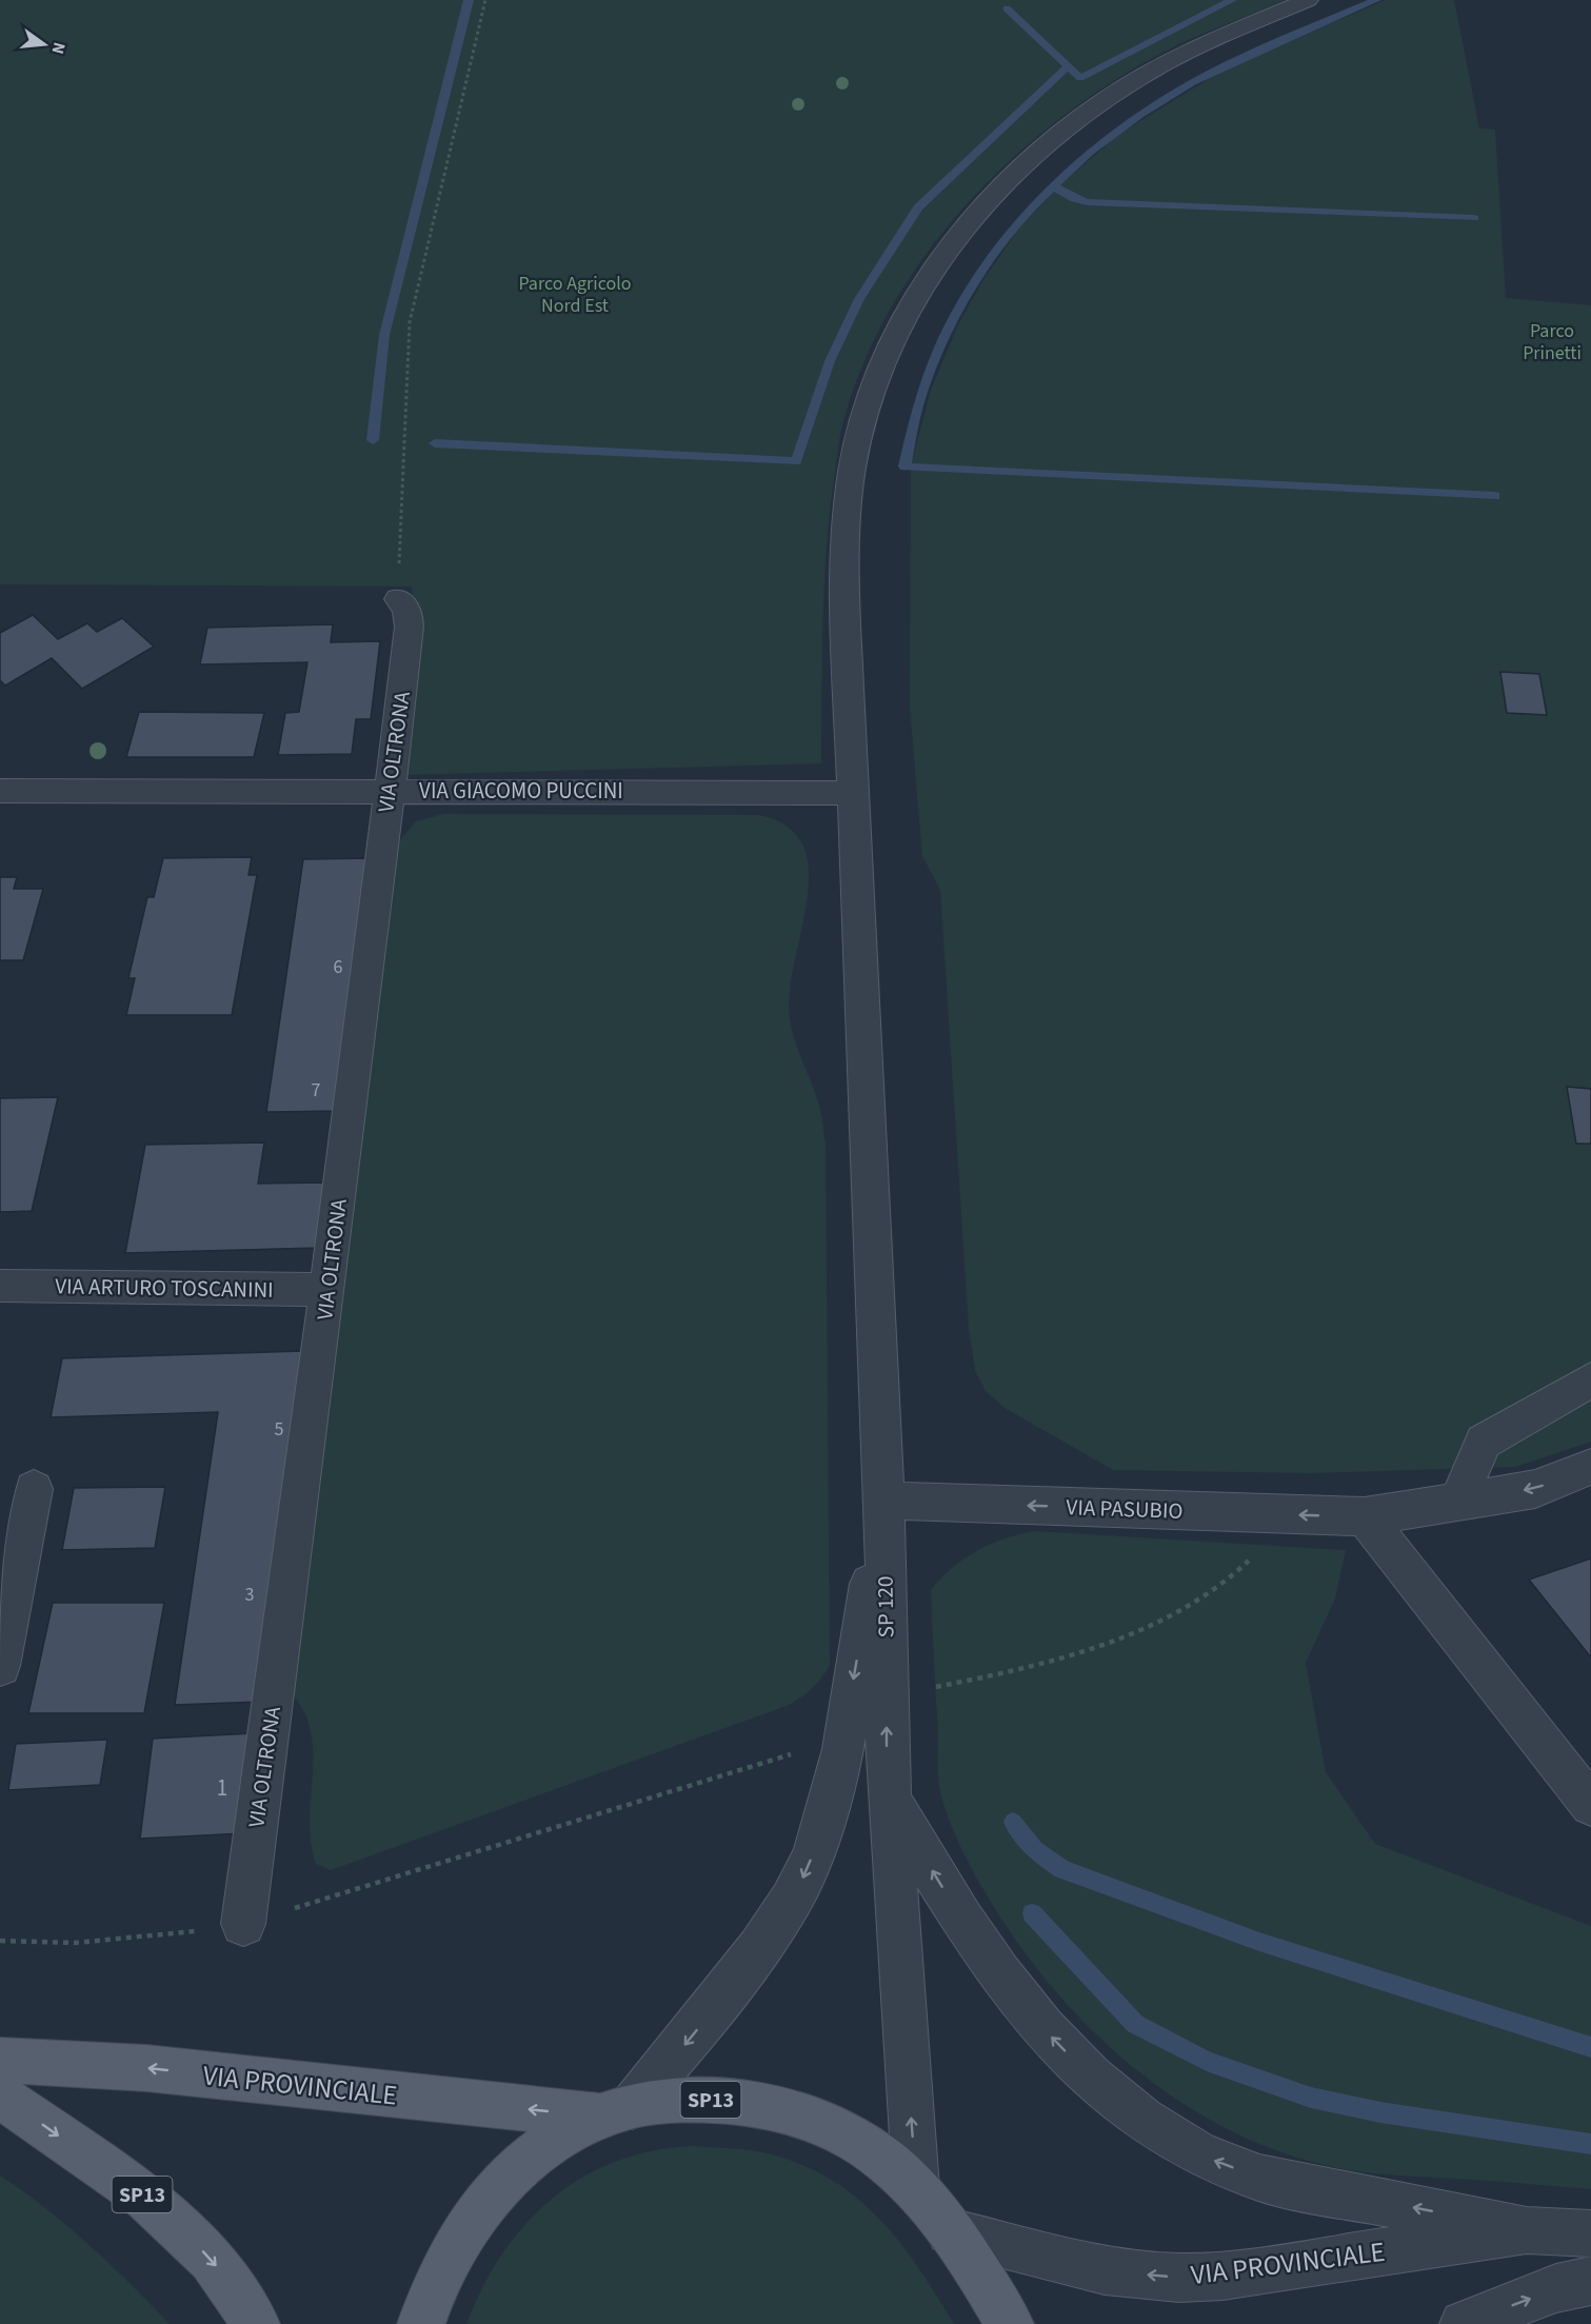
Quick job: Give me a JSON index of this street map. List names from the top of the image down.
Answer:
{
  "streets": {
    "main road": ["VIA PROVINCIALE", "SP13"],
    "street": [
      "VIA OLTRONA",
      "VIA GIACOMO PUCCINI",
      "VIA ARTURO TOSCANINI",
      "VIA PASUBIO",
      "SP 120"
    ]
  },
  "crossings": [
    ["VIA OLTRONA", "VIA GIACOMO PUCCINI"],
    ["VIA OLTRONA", "VIA ARTURO TOSCANINI"],
    ["VIA GIACOMO PUCCINI", "SP 120"],
    ["VIA PASUBIO", "SP 120"],
    ["SP 120", "SP13"],
    ["VIA PROVINCIALE", "SP13"]
  ],
  "one_way": ["VIA PASUBIO", "VIA PROVINCIALE"],
  "parks": ["Parco Agricolo Nord Est", "Parco Prinetti"],
  "house_numbers": [
    "6",
    "7",
    "5",
    "3",
    "1"
  ],
  "north": "right"
}
